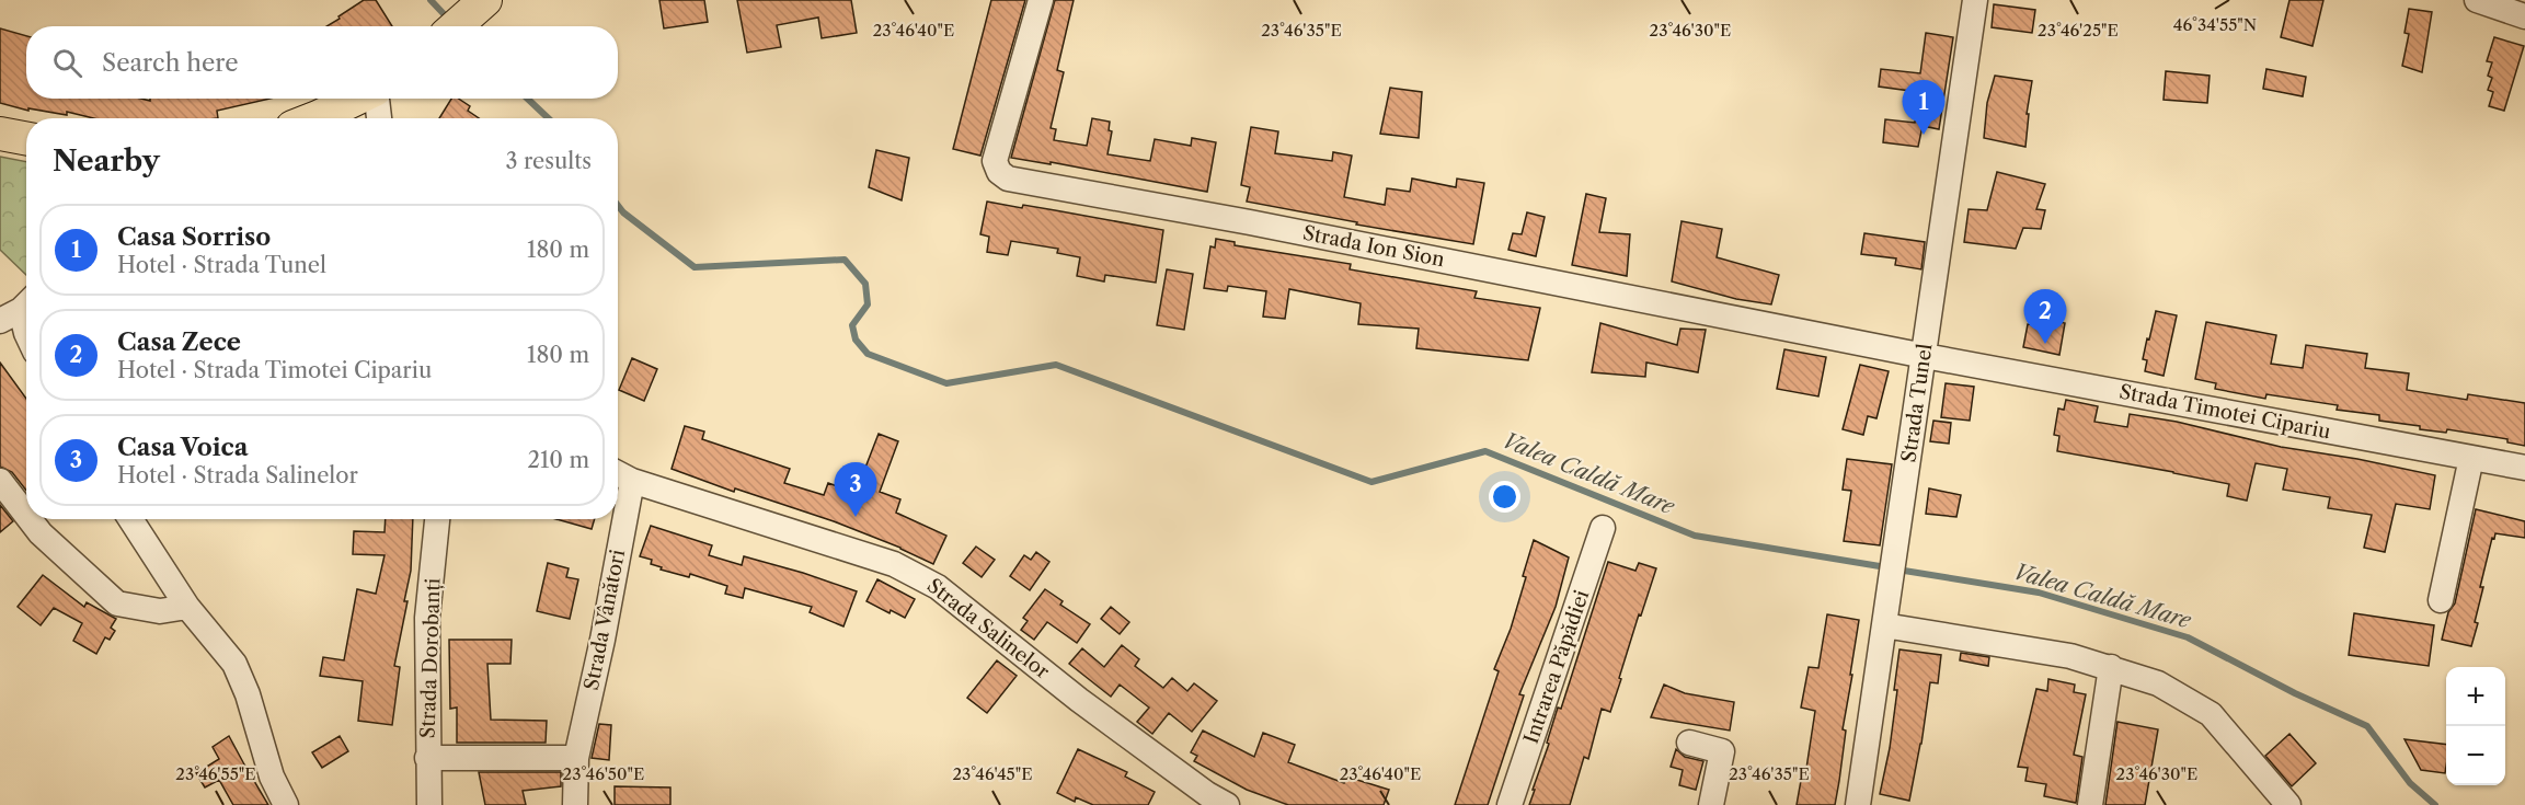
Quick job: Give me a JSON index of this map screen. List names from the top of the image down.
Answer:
{
  "streets": {
    "street": [
      "Strada Ion Sion",
      "Strada Tunel",
      "Strada Timotei Cipariu",
      "Strada Vânători",
      "Strada Salinelor",
      "Strada Dorobanți",
      "Intrarea Păpădiei"
    ]
  },
  "crossings": [
    ["Strada Ion Sion", "Strada Tunel"],
    ["Strada Ion Sion", "Strada Timotei Cipariu"],
    ["Strada Tunel", "Strada Timotei Cipariu"],
    ["Strada Vânători", "Strada Salinelor"]
  ],
  "water": ["Valea Caldă Mare"],
  "page": {
    "search": "Search here",
    "pins": ["1", "2", "3"],
    "heading": ["Nearby", "3 results"],
    "list": [
      {
        "mark": "1",
        "name": "Casa Sorriso",
        "note": "Hotel · Strada Tunel",
        "value": "180 m"
      },
      {
        "mark": "2",
        "name": "Casa Zece",
        "note": "Hotel · Strada Timotei Cipariu",
        "value": "180 m"
      },
      {
        "mark": "3",
        "name": "Casa Voica",
        "note": "Hotel · Strada Salinelor",
        "value": "210 m"
      }
    ],
    "map_buttons": ["+", "−"]
  },
  "coordinates": [
    "46°34'55\"N",
    "23°46'30\"E",
    "23°46'25\"E",
    "23°46'40\"E",
    "23°46'35\"E",
    "23°46'55\"E",
    "23°46'50\"E",
    "23°46'45\"E"
  ]
}
